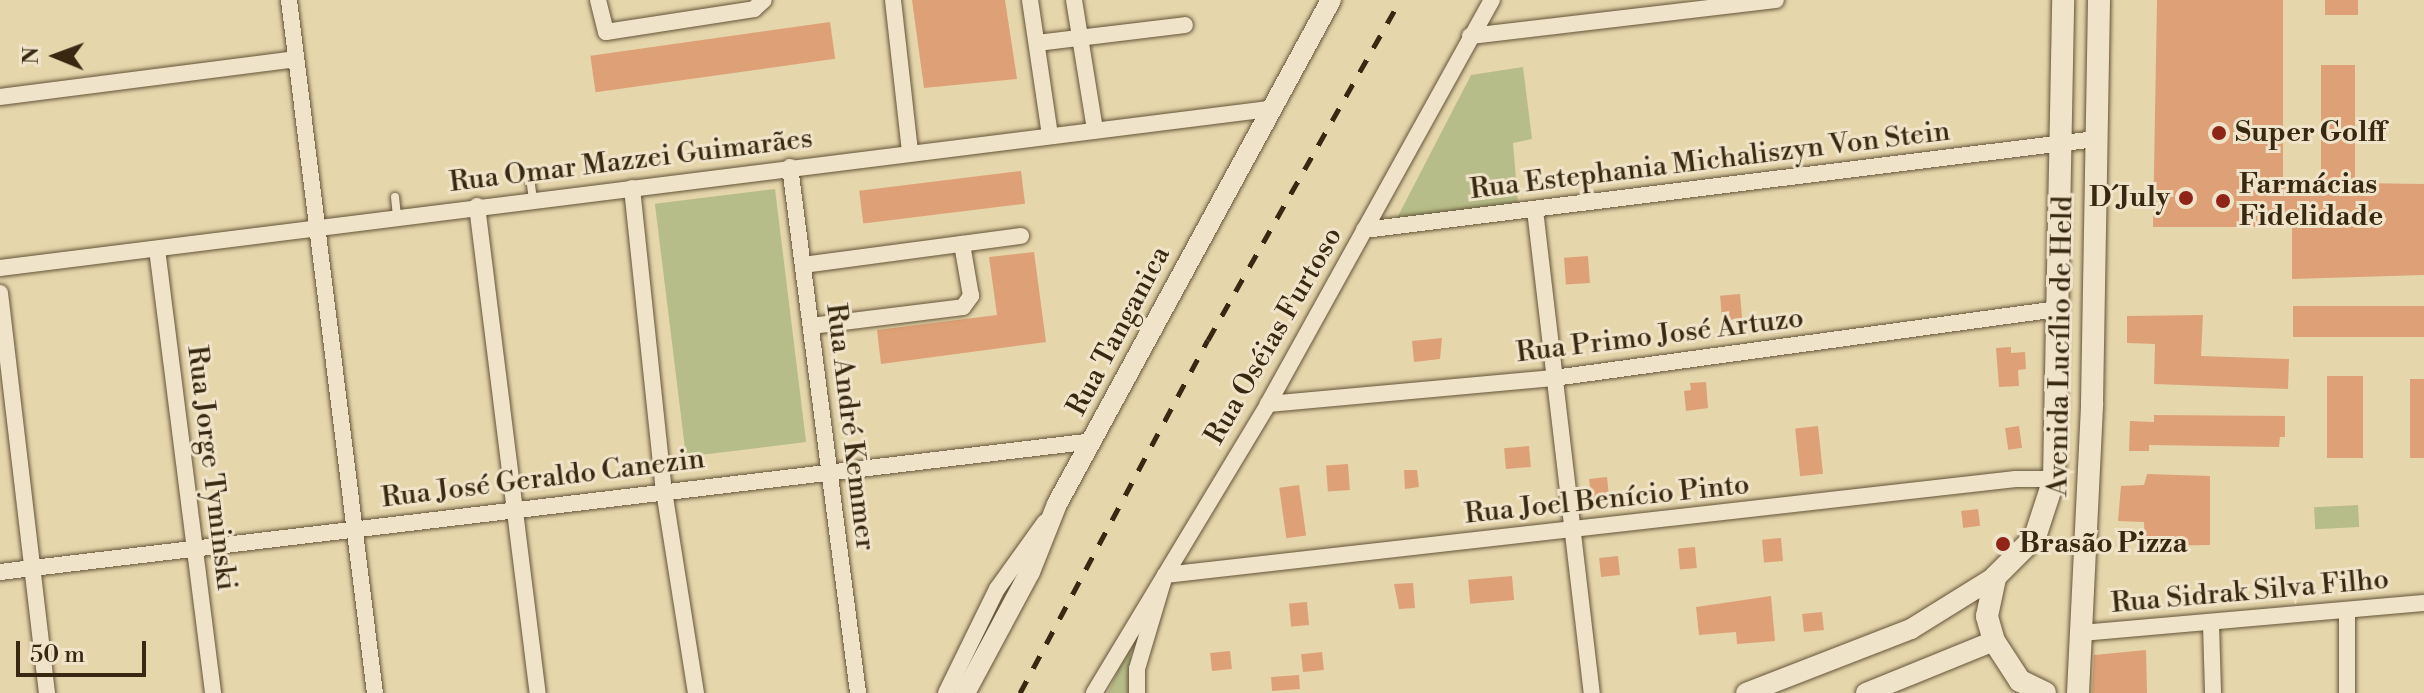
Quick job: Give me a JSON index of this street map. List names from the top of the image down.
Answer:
{
  "streets": {
    "main road": ["Avenida Lucílio de Held"],
    "street": [
      "Rua Omar Mazzei Guimarães",
      "Rua Estephania Michaliszyn Von Stein",
      "Rua Tanganica",
      "Rua Oséias Furtoso",
      "Rua Primo José Artuzo",
      "Rua André Kemmer",
      "Rua Jorge Tyminski",
      "Rua José Geraldo Canezin",
      "Rua Joel Benício Pinto",
      "Rua Sidrak Silva Filho"
    ]
  },
  "crossings": [
    ["Rua Omar Mazzei Guimarães", "Rua Tanganica"],
    ["Rua Omar Mazzei Guimarães", "Rua André Kemmer"],
    ["Rua Omar Mazzei Guimarães", "Rua Jorge Tyminski"],
    ["Rua Estephania Michaliszyn Von Stein", "Rua Oséias Furtoso"],
    ["Rua Estephania Michaliszyn Von Stein", "Avenida Lucílio de Held"],
    ["Rua Tanganica", "Rua José Geraldo Canezin"],
    ["Rua Oséias Furtoso", "Rua Primo José Artuzo"],
    ["Rua Oséias Furtoso", "Rua Joel Benício Pinto"],
    ["Rua Primo José Artuzo", "Avenida Lucílio de Held"],
    ["Avenida Lucílio de Held", "Rua Joel Benício Pinto"],
    ["Avenida Lucílio de Held", "Rua Sidrak Silva Filho"],
    ["Rua André Kemmer", "Rua José Geraldo Canezin"],
    ["Rua Jorge Tyminski", "Rua José Geraldo Canezin"]
  ],
  "places": [
    "Super Golff",
    "D´July",
    "Farmácias Fidelidade",
    "Brasão Pizza"
  ],
  "scale_bar": "50 m",
  "north": "left"
}
